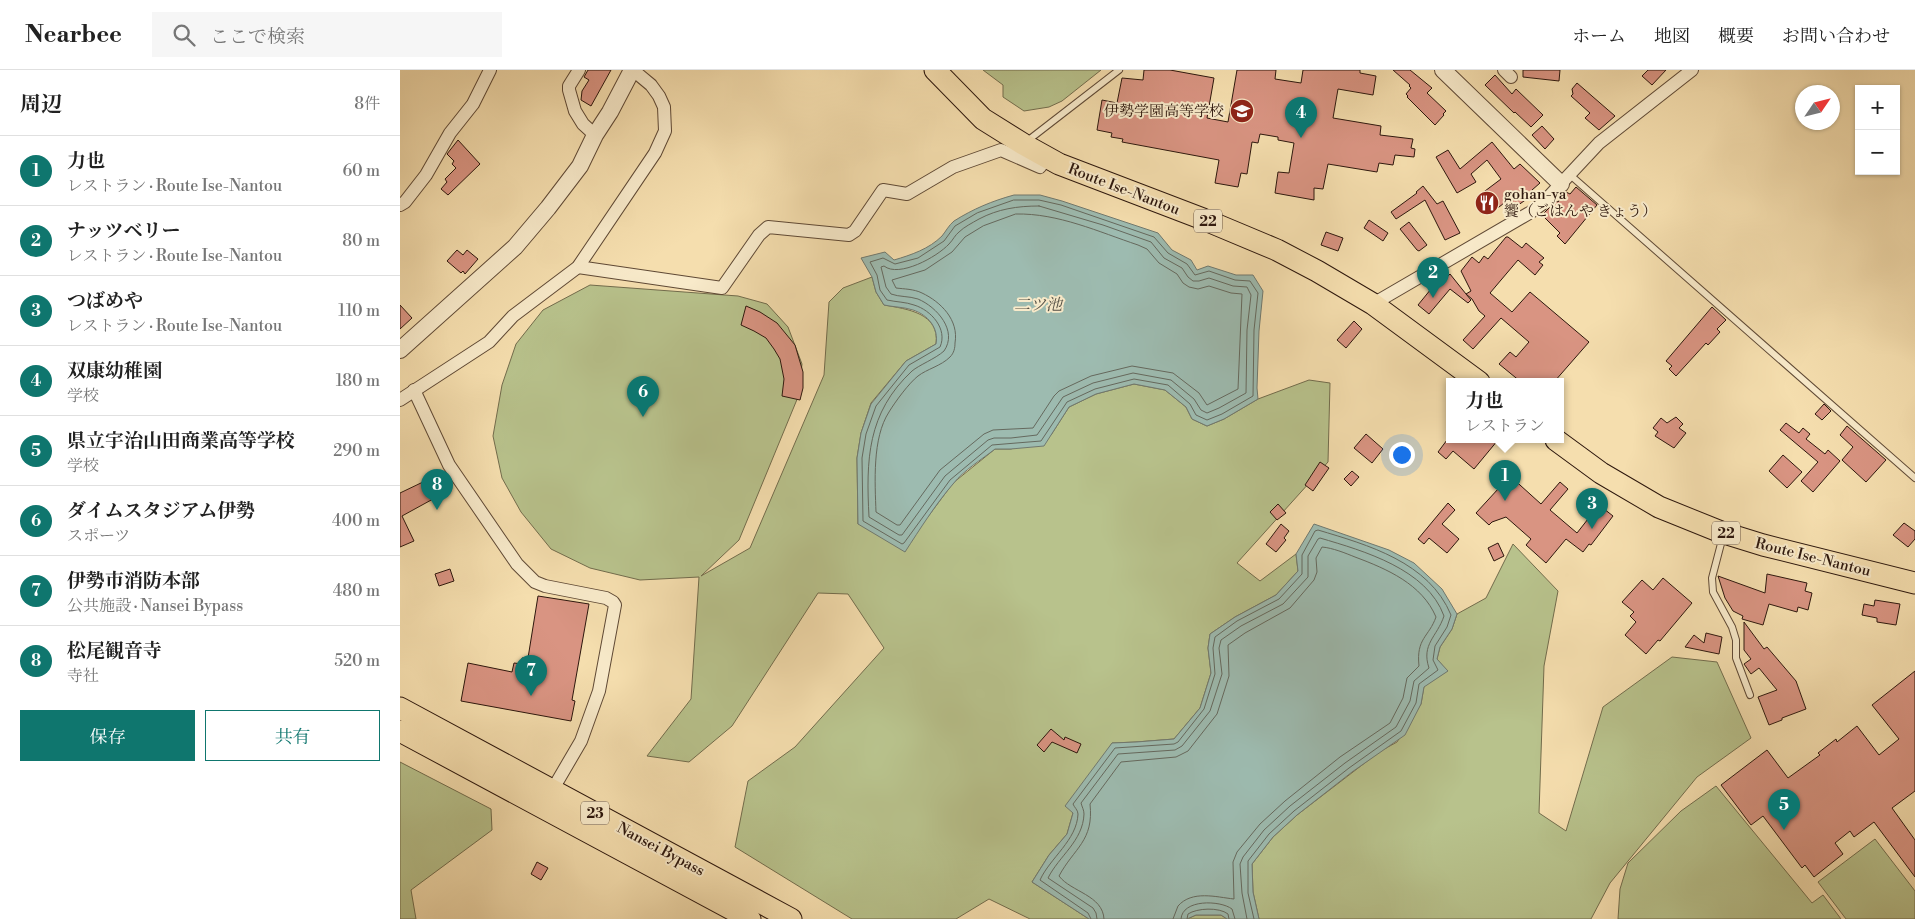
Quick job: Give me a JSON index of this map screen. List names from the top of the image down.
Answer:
{
  "streets": {
    "main road": [
      "Route Ise-Nantou",
      "22",
      "23",
      "Nansei Bypass"
    ]
  },
  "water": ["二ツ池"],
  "places": {
    "school or university": ["伊勢学園高等学校"],
    "restaurant": ["gohan-ya 饗（ごはんや きょう）"]
  },
  "north": "top right",
  "page": {
    "header": "Nearbee",
    "search": "ここで検索",
    "nav": [
      "ホーム",
      "地図",
      "概要",
      "お問い合わせ"
    ],
    "heading": ["周辺", "8件"],
    "map_buttons": ["+", "−"],
    "pins": [
      "4",
      "2",
      "6",
      "1",
      "8",
      "3",
      "7",
      "5"
    ],
    "list": [
      {
        "mark": "1",
        "name": "力也",
        "note": "レストラン · Route Ise-Nantou",
        "value": "60 m"
      },
      {
        "mark": "2",
        "name": "ナッツベリー",
        "note": "レストラン · Route Ise-Nantou",
        "value": "80 m"
      },
      {
        "mark": "3",
        "name": "つばめや",
        "note": "レストラン · Route Ise-Nantou",
        "value": "110 m"
      },
      {
        "mark": "4",
        "name": "双康幼稚園",
        "note": "学校",
        "value": "180 m"
      },
      {
        "mark": "5",
        "name": "県立宇治山田商業高等学校",
        "note": "学校",
        "value": "290 m"
      },
      {
        "mark": "6",
        "name": "ダイムスタジアム伊勢",
        "note": "スポーツ",
        "value": "400 m"
      },
      {
        "mark": "7",
        "name": "伊勢市消防本部",
        "note": "公共施設 · Nansei Bypass",
        "value": "480 m"
      },
      {
        "mark": "8",
        "name": "松尾観音寺",
        "note": "寺社",
        "value": "520 m"
      }
    ],
    "popup": ["力也", "レストラン"],
    "buttons": ["保存", "共有"]
  }
}
